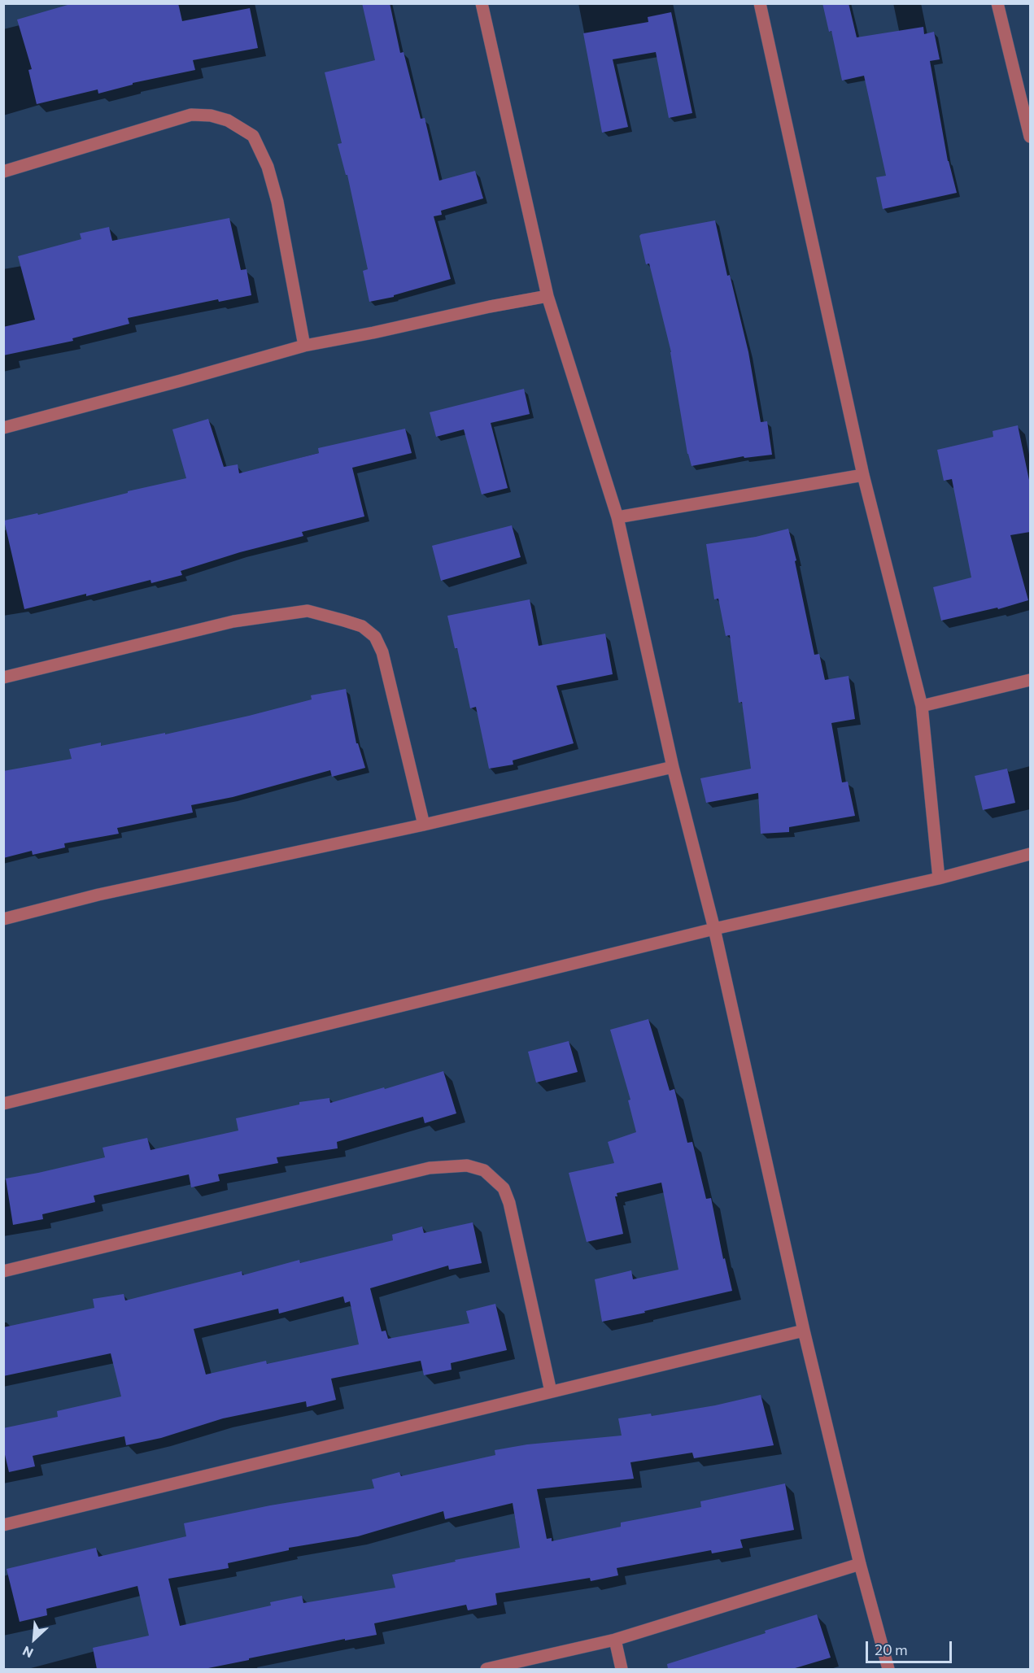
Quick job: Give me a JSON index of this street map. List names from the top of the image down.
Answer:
{
  "scale_bar": "20 m",
  "north": "bottom left"
}
